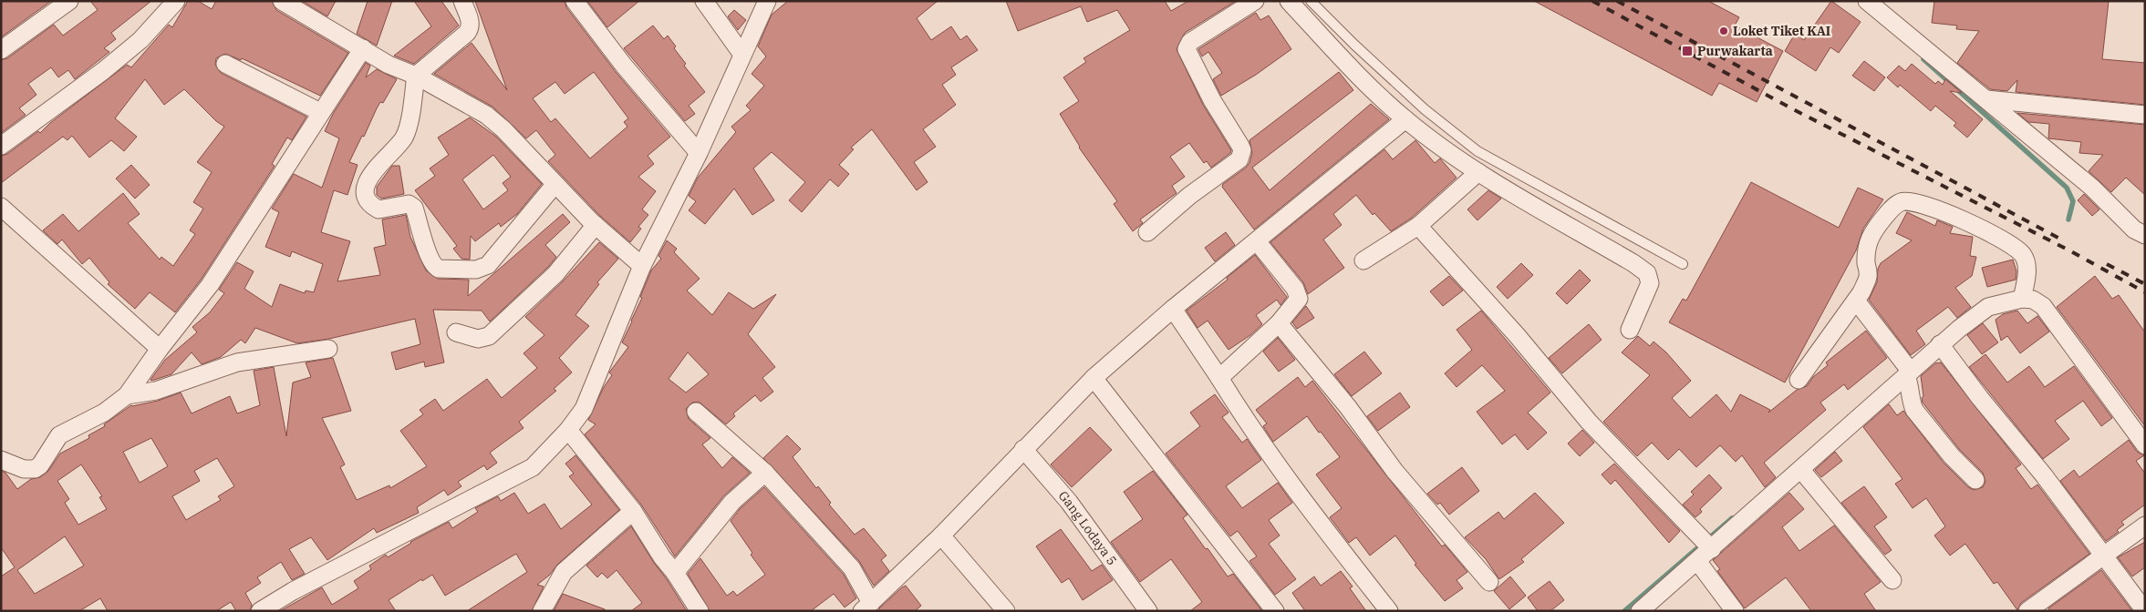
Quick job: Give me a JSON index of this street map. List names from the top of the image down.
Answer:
{
  "streets": {
    "street": ["Gang Lodaya 5"]
  },
  "places": {
    "other": ["Loket Tiket KAI"],
    "transit": ["Purwakarta"]
  }
}
